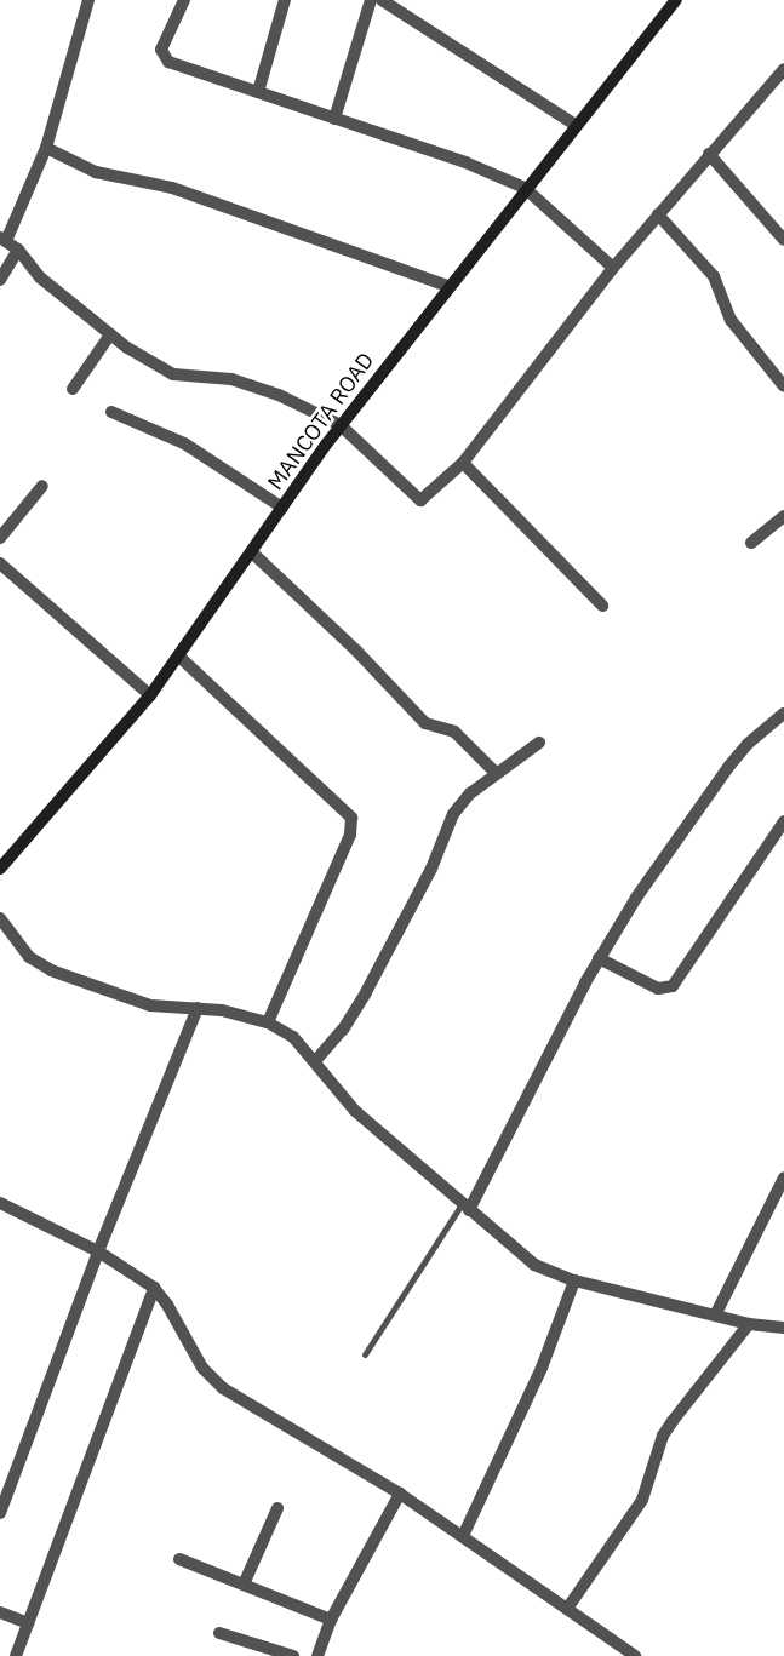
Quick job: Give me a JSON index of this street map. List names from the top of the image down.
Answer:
{
  "streets": {
    "main road": ["MANCOTA ROAD"]
  }
}
